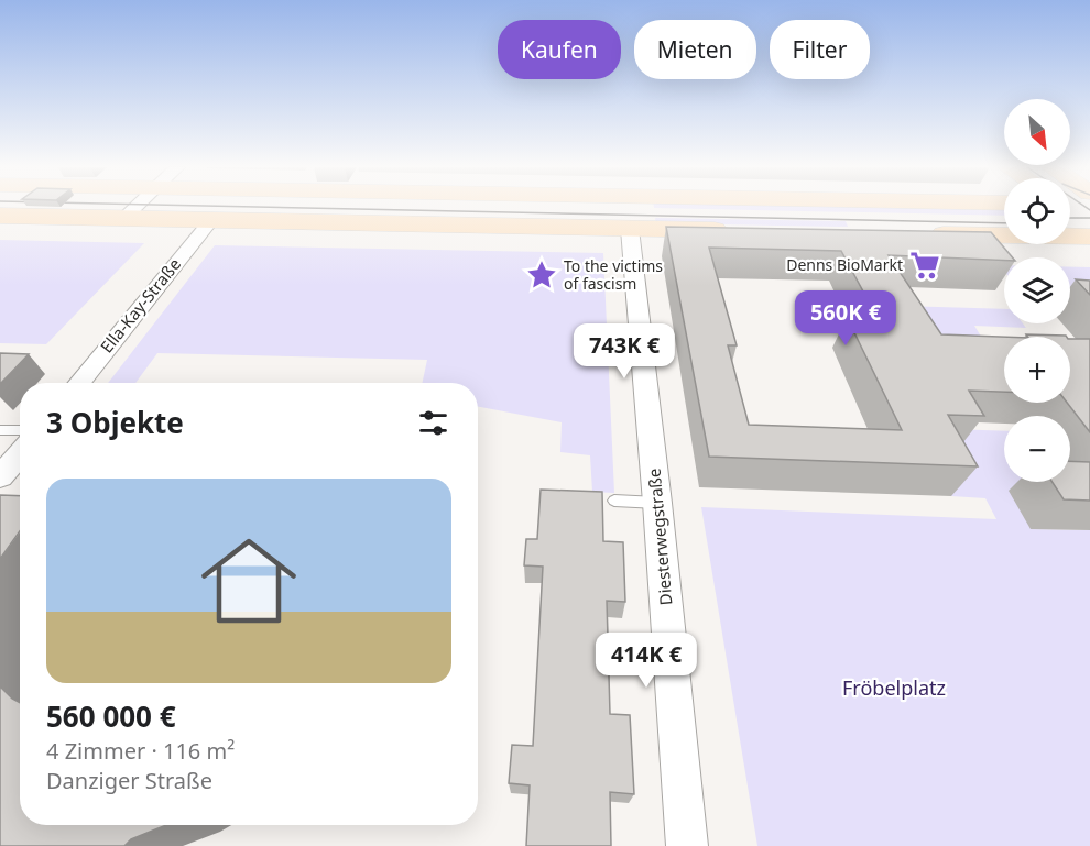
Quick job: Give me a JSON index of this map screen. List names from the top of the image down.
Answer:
{
  "streets": {
    "street": ["Ella-Kay-Straße", "Diesterwegstraße"]
  },
  "parks": ["Fröbelplatz"],
  "places": {
    "supermarket": ["Denns BioMarkt"],
    "place": ["To the victims of fascism"]
  },
  "north": "bottom right",
  "page": {
    "chip": ["Kaufen", "Mieten", "Filter"],
    "map_buttons": ["+", "−"],
    "price": ["560K €", "743K €", "414K €"],
    "heading": "3 Objekte",
    "list": [
      {
        "name": "560 000 €",
        "note": "4 Zimmer · 116 m² · Danziger Straße"
      }
    ]
  }
}
